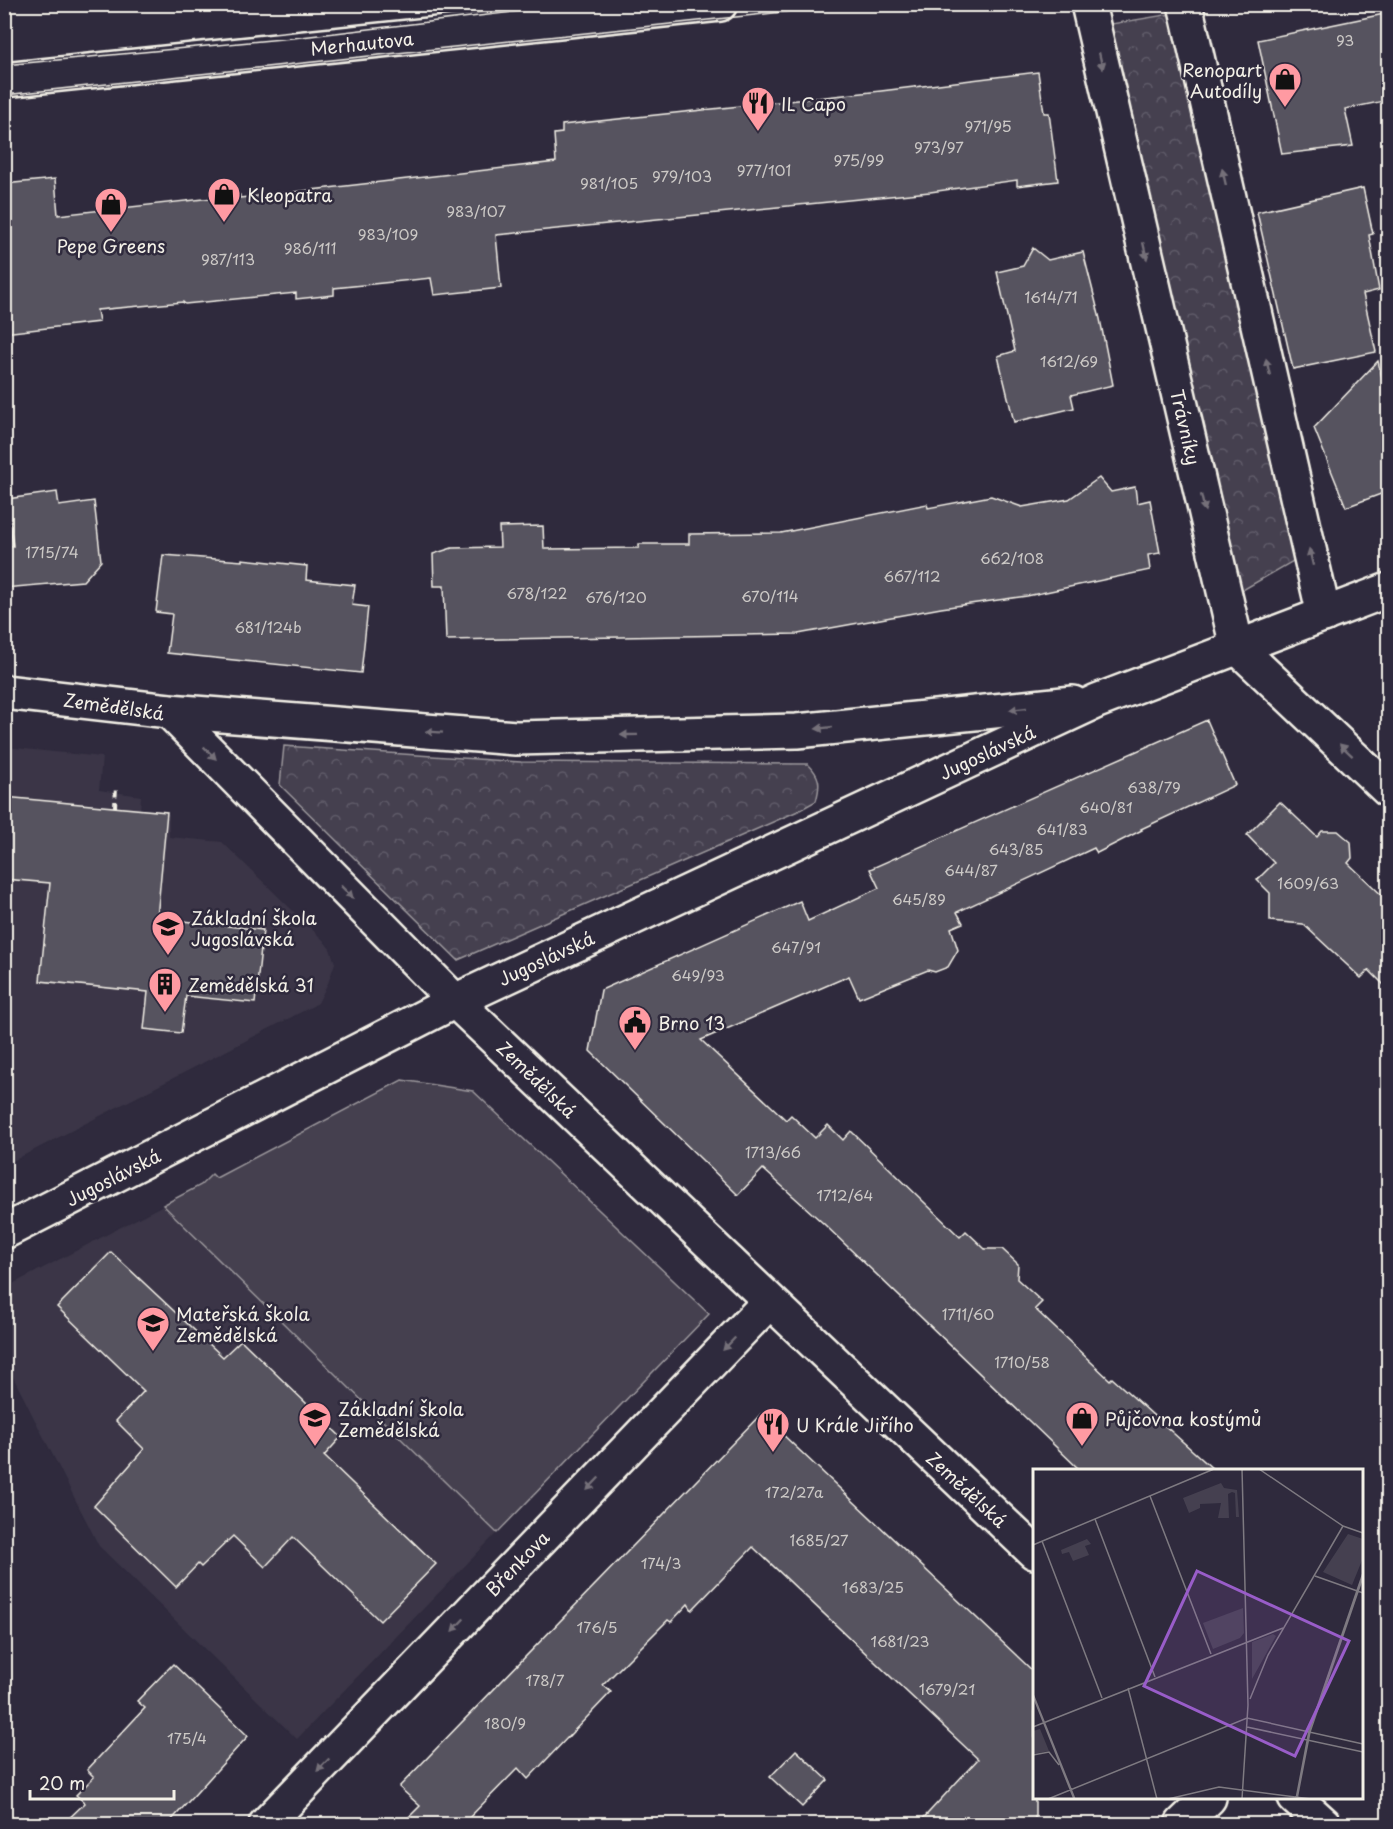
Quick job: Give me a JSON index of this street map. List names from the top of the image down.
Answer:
{
  "streets": {
    "street": [
      "Merhautova",
      "Trávníky",
      "Zemědělská",
      "Jugoslávská",
      "Břenkova"
    ]
  },
  "crossings": [
    ["Trávníky", "Jugoslávská"],
    ["Zemědělská", "Jugoslávská"],
    ["Zemědělská", "Břenkova"]
  ],
  "one_way": ["Břenkova"],
  "places": {
    "shop": [
      "Renopart Autodíly",
      "Kleopatra",
      "Pepe Greens",
      "Půjčovna kostýmů"
    ],
    "restaurant": ["IL Capo", "U Krále Jiřího"],
    "school or university": ["Základní škola Jugoslávská", "Mateřská škola Zemědělská", "Základní škola Zemědělská"],
    "building": ["Zemědělská 31"],
    "public building": ["Brno 13"]
  },
  "house_numbers": [
    "93",
    "971/95",
    "973/97",
    "975/99",
    "977/101",
    "979/103",
    "981/105",
    "983/107",
    "983/109",
    "986/111",
    "987/113",
    "1614/71",
    "1612/69",
    "1715/74",
    "662/108",
    "667/112",
    "678/122",
    "670/114",
    "676/120",
    "681/124b",
    "638/79",
    "640/81",
    "641/83",
    "643/85",
    "644/87",
    "1609/63",
    "645/89",
    "647/91",
    "649/93",
    "1713/66",
    "1712/64",
    "1711/60",
    "1710/58",
    "172/27a",
    "1685/27",
    "174/3",
    "1683/25",
    "176/5",
    "1681/23",
    "178/7",
    "1679/21",
    "180/9",
    "175/4"
  ],
  "scale_bar": "20 m"
}
